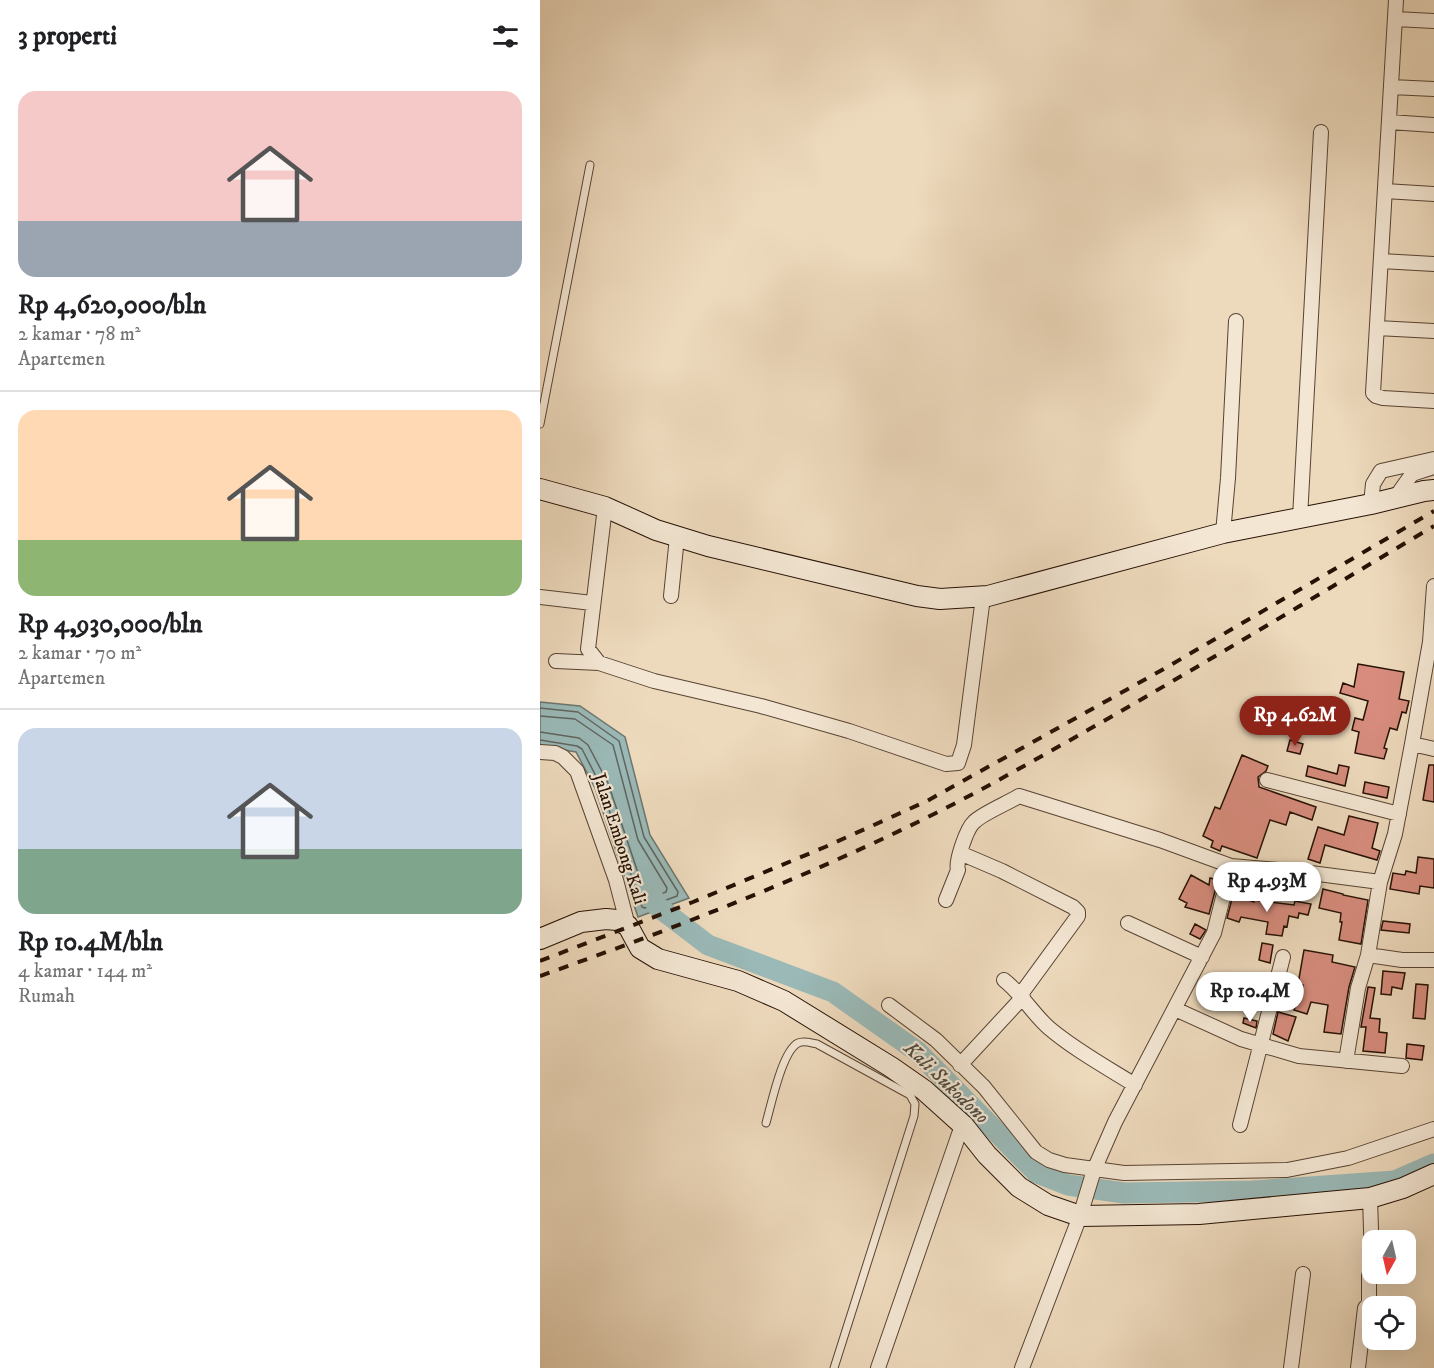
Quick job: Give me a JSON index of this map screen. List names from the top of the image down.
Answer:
{
  "streets": {
    "street": ["Jalan Embong Kali"]
  },
  "water": ["Kali Sukodono"],
  "north": "bottom",
  "page": {
    "heading": "3 properti",
    "list": [
      {
        "name": "Rp 4,620,000/bln",
        "note": "2 kamar · 78 m² · Apartemen"
      },
      {
        "name": "Rp 4,930,000/bln",
        "note": "2 kamar · 70 m² · Apartemen"
      },
      {
        "name": "Rp 10.4M/bln",
        "note": "4 kamar · 144 m² · Rumah"
      }
    ],
    "price": ["Rp 4.62M", "Rp 4.93M", "Rp 10.4M"]
  }
}
